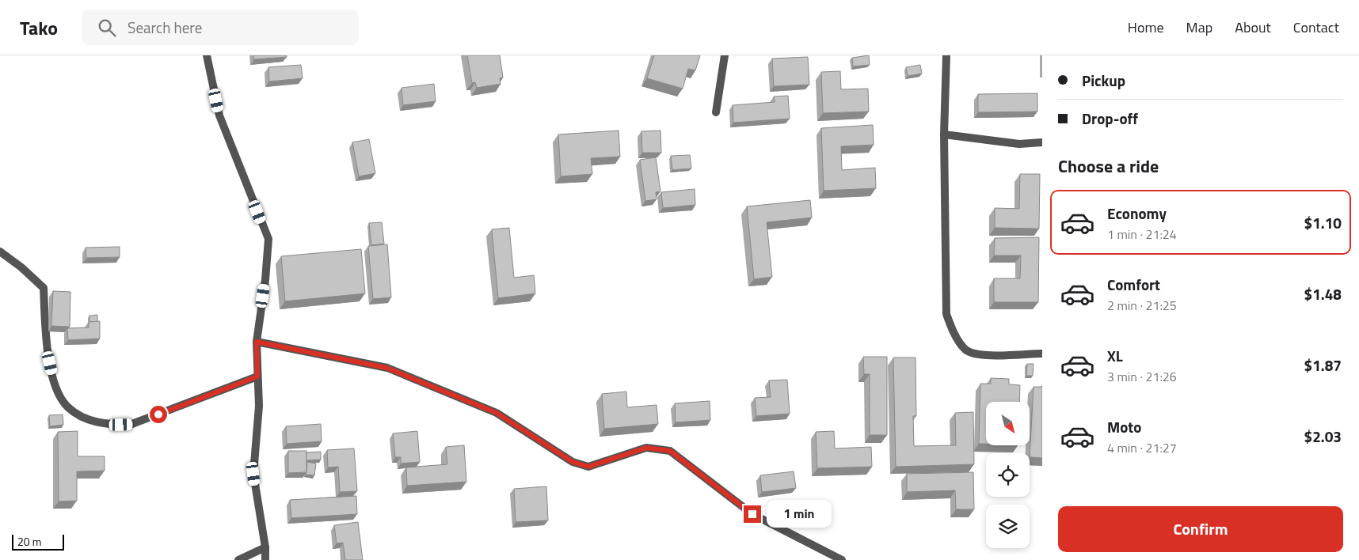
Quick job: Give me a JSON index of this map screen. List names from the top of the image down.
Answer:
{
  "scale_bar": "20 m",
  "north": "bottom right",
  "page": {
    "header": "Tako",
    "search": "Search here",
    "nav": [
      "Home",
      "Map",
      "About",
      "Contact"
    ],
    "banner": ["Pickup", "Drop-off"],
    "heading": "Choose a ride",
    "list": [
      {
        "name": "Economy",
        "note": "1 min · 21:24",
        "value": "$1.10"
      },
      {
        "name": "Comfort",
        "note": "2 min · 21:25",
        "value": "$1.48"
      },
      {
        "name": "XL",
        "note": "3 min · 21:26",
        "value": "$1.87"
      },
      {
        "name": "Moto",
        "note": "4 min · 21:27",
        "value": "$2.03"
      }
    ],
    "buttons": "Confirm",
    "bubble": "1 min",
    "scale": "20 m"
  }
}
